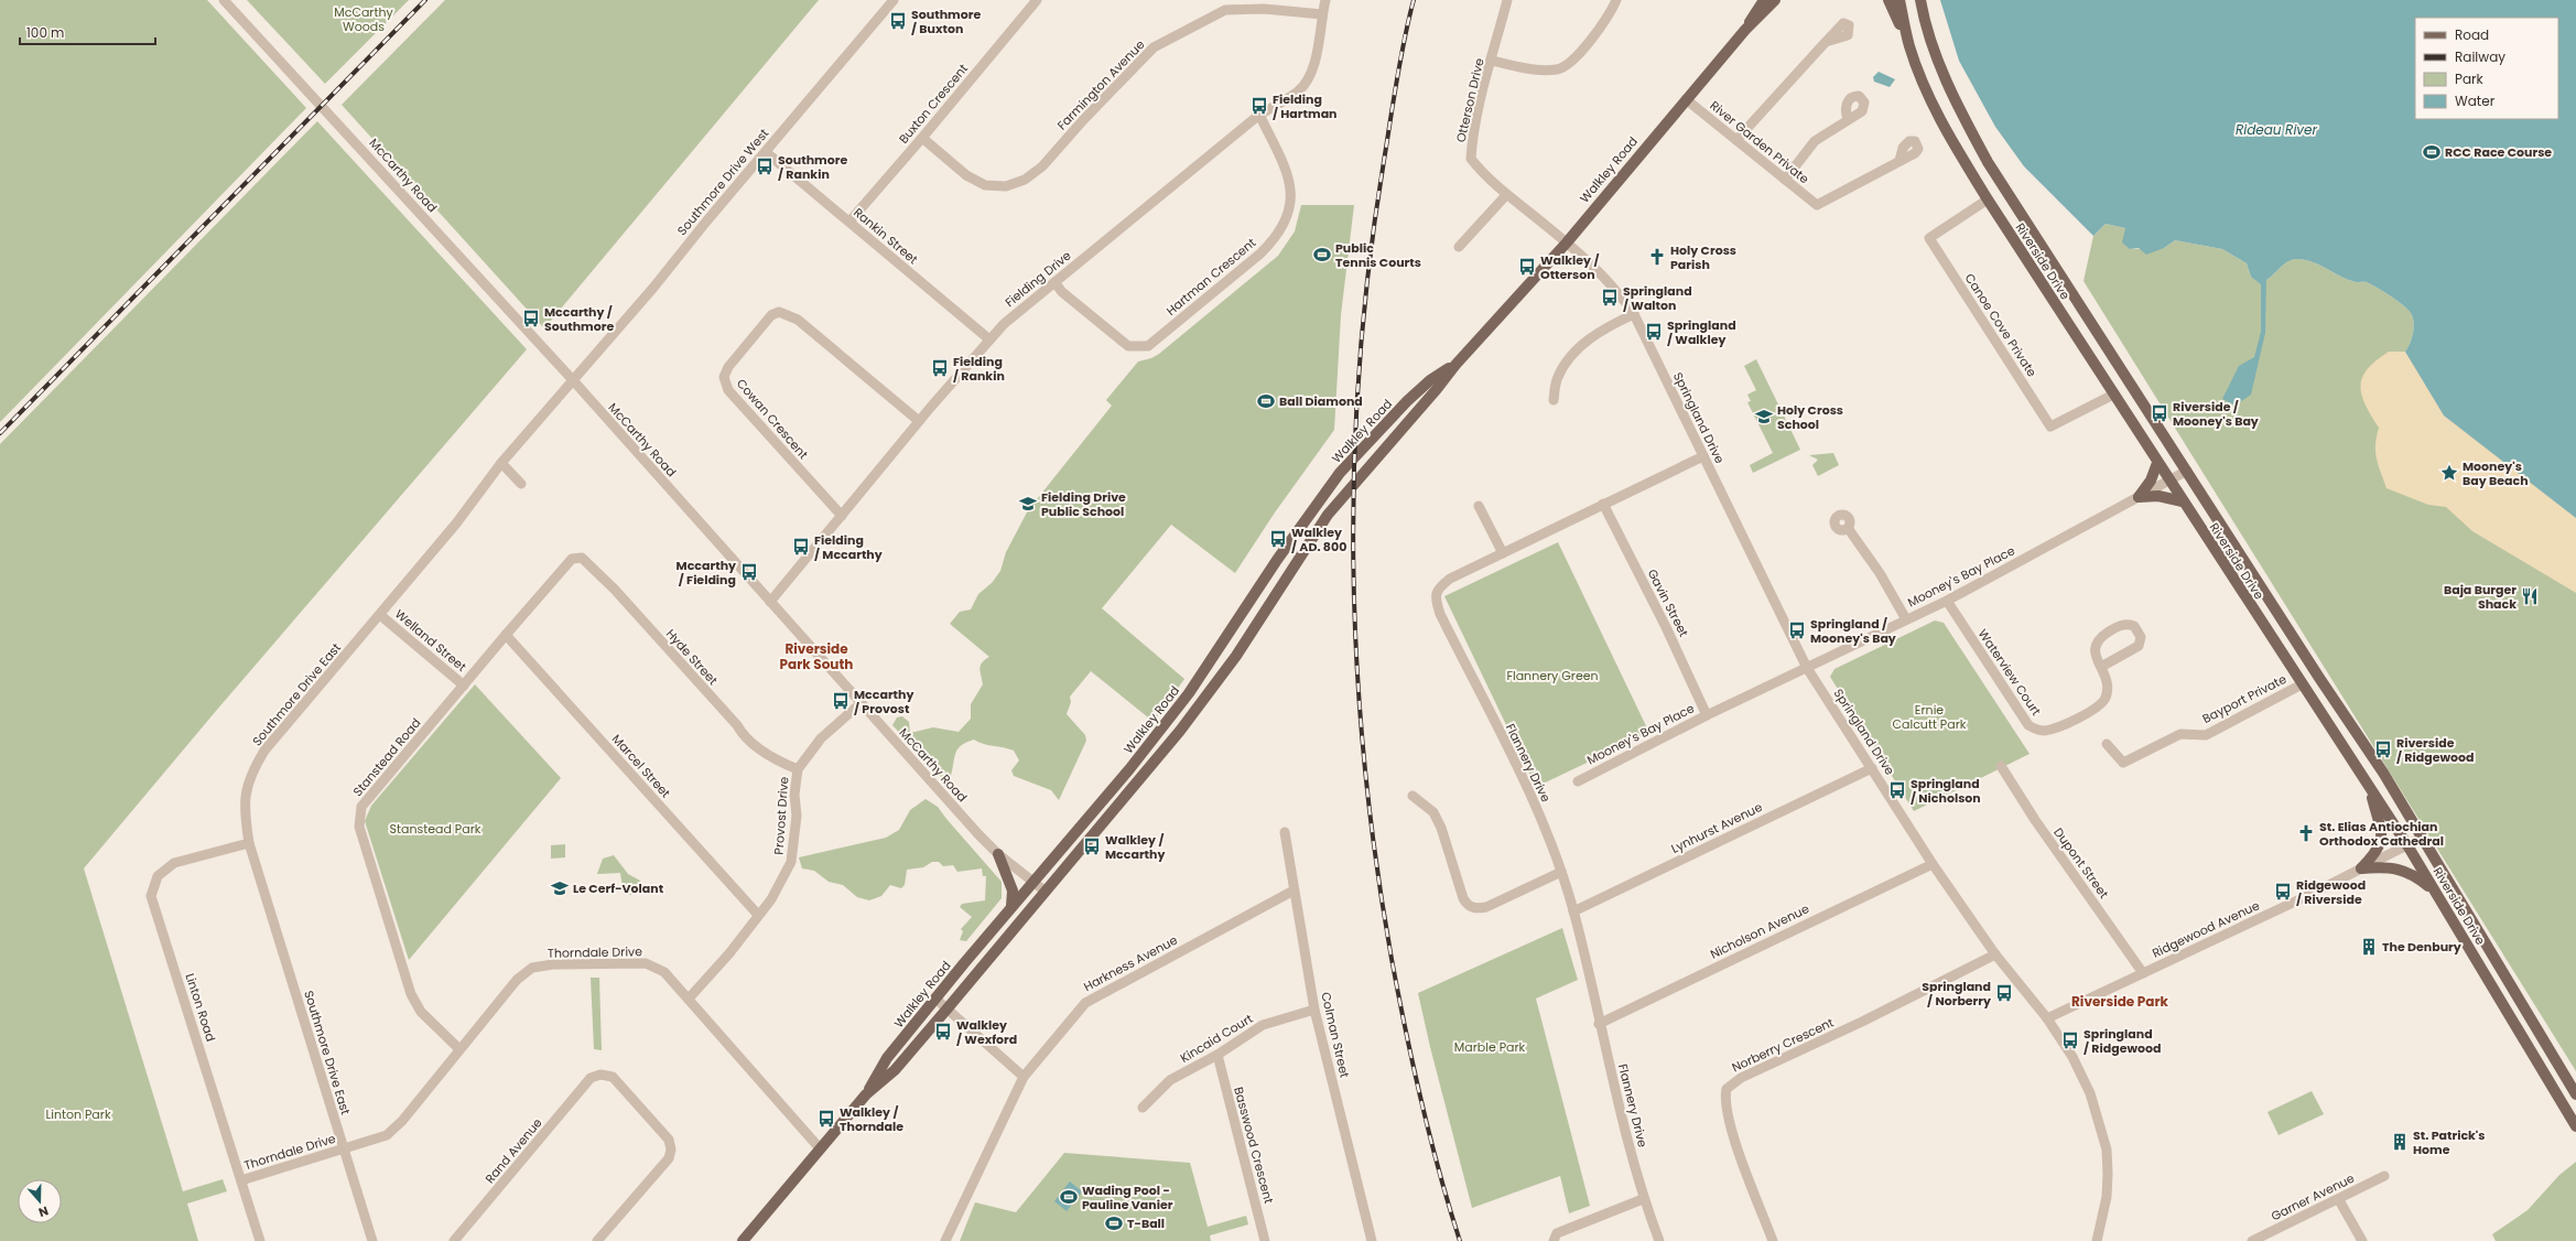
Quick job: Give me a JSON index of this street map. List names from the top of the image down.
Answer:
{
  "streets": {
    "main road": ["Walkley Road", "Riverside Drive"],
    "street": [
      "Farmington Avenue",
      "Otterson Drive",
      "Buxton Crescent",
      "River Garden Private",
      "McCarthy Road",
      "Southmore Drive West",
      "Rankin Street",
      "Hartman Crescent",
      "Fielding Drive",
      "Canoe Cove Private",
      "Springland Drive",
      "Cowan Crescent",
      "Mooney's Bay Place",
      "Gavin Street",
      "Welland Street",
      "Hyde Street",
      "Waterview Court",
      "Southmore Drive East",
      "Bayport Private",
      "Stanstead Road",
      "Flannery Drive",
      "Marcel Street",
      "Provost Drive",
      "Lynhurst Avenue",
      "Dupont Street",
      "Ridgewood Avenue",
      "Nicholson Avenue",
      "Thorndale Drive",
      "Harkness Avenue",
      "Linton Road",
      "Colman Street",
      "Kincaid Court",
      "Norberry Crescent",
      "Basswood Crescent",
      "Rand Avenue",
      "Garner Avenue"
    ]
  },
  "crossings": [
    ["Farmington Avenue", "Buxton Crescent"],
    ["Farmington Avenue", "Fielding Drive"],
    ["Otterson Drive", "Walkley Road"],
    ["Otterson Drive", "Springland Drive"],
    ["Buxton Crescent", "Rankin Street"],
    ["River Garden Private", "Walkley Road"],
    ["Walkley Road", "McCarthy Road"],
    ["Walkley Road", "Springland Drive"],
    ["Walkley Road", "Thorndale Drive"],
    ["McCarthy Road", "Southmore Drive West"],
    ["McCarthy Road", "Fielding Drive"],
    ["McCarthy Road", "Southmore Drive East"],
    ["McCarthy Road", "Provost Drive"],
    ["Southmore Drive West", "Rankin Street"],
    ["Southmore Drive West", "Southmore Drive East"],
    ["Rankin Street", "Fielding Drive"],
    ["Riverside Drive", "Canoe Cove Private"],
    ["Riverside Drive", "Mooney's Bay Place"],
    ["Riverside Drive", "Bayport Private"],
    ["Riverside Drive", "Ridgewood Avenue"],
    ["Hartman Crescent", "Fielding Drive"],
    ["Fielding Drive", "Cowan Crescent"],
    ["Springland Drive", "Mooney's Bay Place"],
    ["Springland Drive", "Flannery Drive"],
    ["Springland Drive", "Lynhurst Avenue"],
    ["Springland Drive", "Ridgewood Avenue"],
    ["Springland Drive", "Nicholson Avenue"],
    ["Springland Drive", "Norberry Crescent"],
    ["Mooney's Bay Place", "Gavin Street"],
    ["Mooney's Bay Place", "Waterview Court"],
    ["Gavin Street", "Flannery Drive"],
    ["Welland Street", "Southmore Drive East"],
    ["Welland Street", "Stanstead Road"],
    ["Hyde Street", "Stanstead Road"],
    ["Hyde Street", "Provost Drive"],
    ["Southmore Drive East", "Thorndale Drive"],
    ["Southmore Drive East", "Linton Road"],
    ["Stanstead Road", "Marcel Street"],
    ["Stanstead Road", "Thorndale Drive"],
    ["Flannery Drive", "Lynhurst Avenue"],
    ["Flannery Drive", "Nicholson Avenue"],
    ["Marcel Street", "Provost Drive"],
    ["Provost Drive", "Thorndale Drive"],
    ["Dupont Street", "Ridgewood Avenue"],
    ["Thorndale Drive", "Linton Road"],
    ["Harkness Avenue", "Colman Street"],
    ["Colman Street", "Kincaid Court"],
    ["Kincaid Court", "Basswood Crescent"]
  ],
  "districts": ["Riverside Park South", "Riverside Park"],
  "water": ["Rideau River"],
  "parks": [
    "McCarthy Woods",
    "Flannery Green",
    "Ernie Calcutt Park",
    "Stanstead Park",
    "Marble Park",
    "Linton Park"
  ],
  "places": {
    "bus stop": [
      "Southmore / Buxton",
      "Fielding / Hartman",
      "Southmore / Rankin",
      "Walkley / Otterson",
      "Springland / Walton",
      "Mccarthy / Southmore",
      "Springland / Walkley",
      "Fielding / Rankin",
      "Riverside / Mooney's Bay",
      "Walkley / AD. 800",
      "Fielding / Mccarthy",
      "Mccarthy / Fielding",
      "Springland / Mooney's Bay",
      "Mccarthy / Provost",
      "Riverside / Ridgewood",
      "Springland / Nicholson",
      "Walkley / Mccarthy",
      "Ridgewood / Riverside",
      "Springland / Norberry",
      "Walkley / Wexford",
      "Springland / Ridgewood",
      "Walkley / Thorndale"
    ],
    "sports": [
      "RCC Race Course",
      "Public Tennis Courts",
      "Ball Diamond",
      "Wading Pool - Pauline Vanier",
      "T-Ball"
    ],
    "church": ["Holy Cross Parish", "St. Elias Antiochian Orthodox Cathedral"],
    "school or university": ["Holy Cross School", "Fielding Drive Public School", "Le Cerf-Volant"],
    "place": ["Mooney's Bay Beach"],
    "restaurant": ["Baja Burger Shack"],
    "building": ["The Denbury", "St. Patrick's Home"]
  },
  "legend": [
    "Road",
    "Railway",
    "Park",
    "Water"
  ],
  "scale_bar": "100 m",
  "north": "bottom"
}
